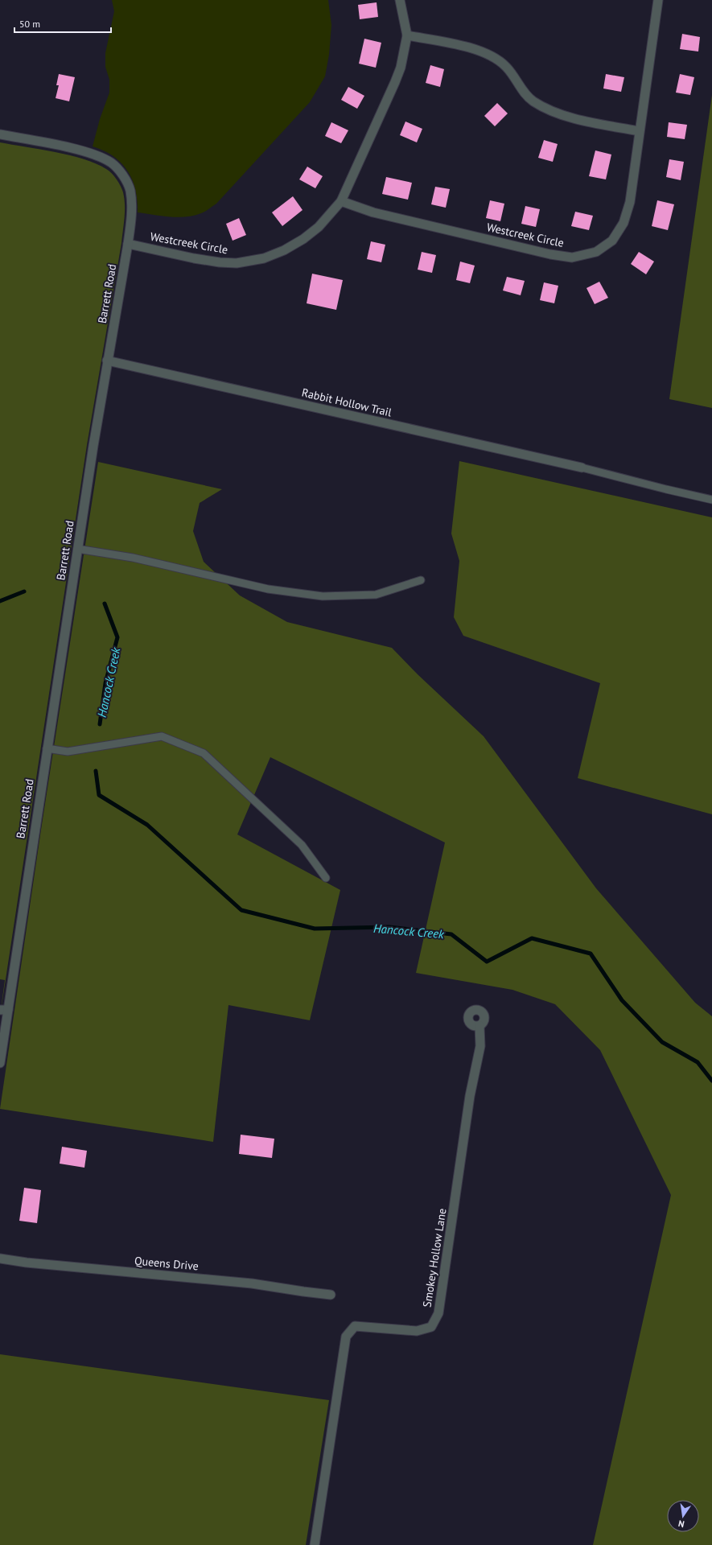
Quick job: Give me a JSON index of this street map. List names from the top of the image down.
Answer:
{
  "streets": {
    "street": [
      "Westcreek Circle",
      "Barrett Road",
      "Rabbit Hollow Trail",
      "Smokey Hollow Lane",
      "Queens Drive"
    ]
  },
  "crossings": [
    ["Westcreek Circle", "Barrett Road"],
    ["Barrett Road", "Rabbit Hollow Trail"]
  ],
  "water": ["Hancock Creek"],
  "scale_bar": "50 m",
  "north": "bottom"
}
